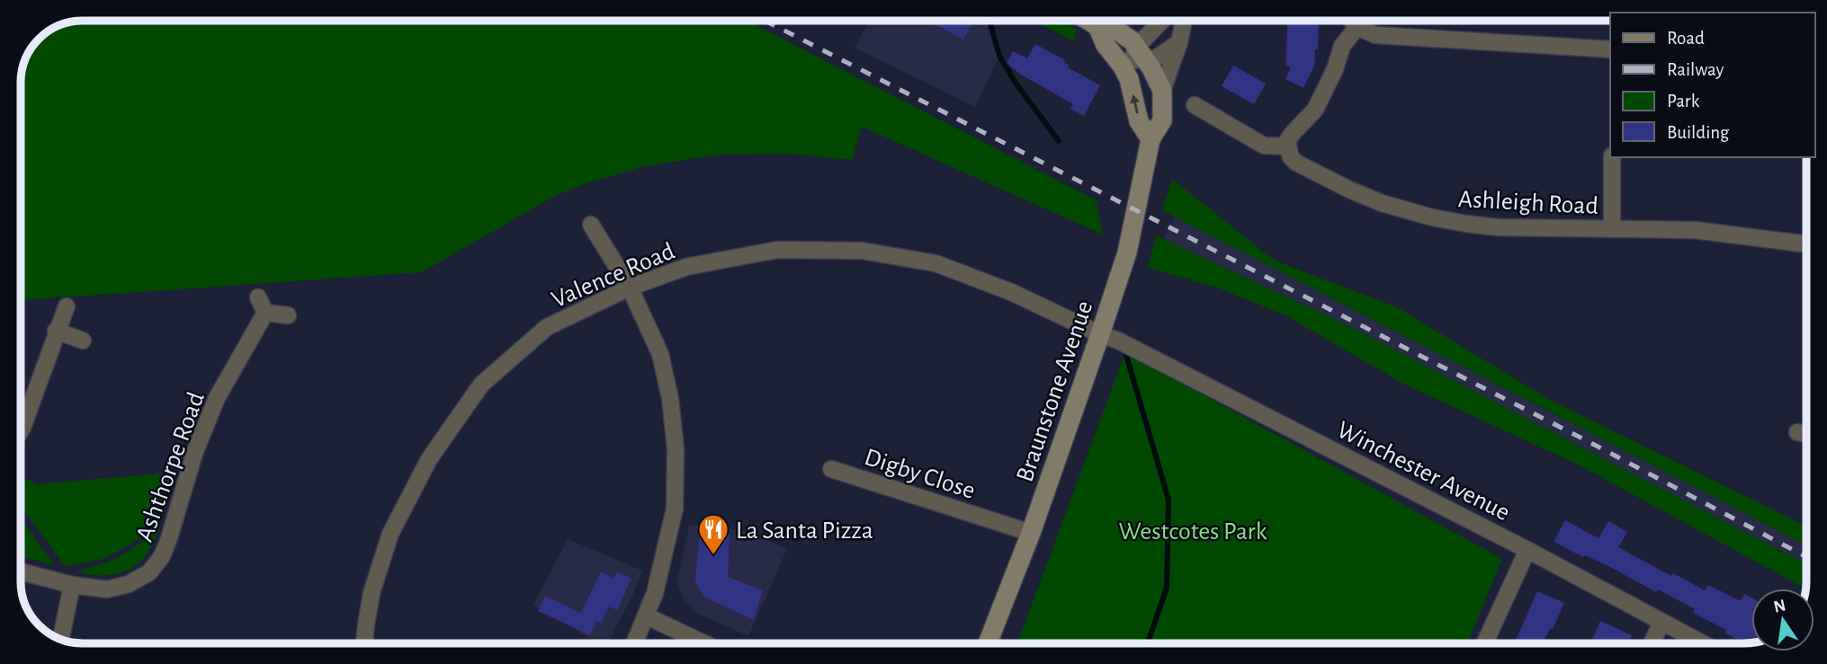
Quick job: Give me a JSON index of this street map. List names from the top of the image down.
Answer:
{
  "streets": {
    "street": [
      "Ashleigh Road",
      "Valence Road",
      "Braunstone Avenue",
      "Ashthorpe Road",
      "Winchester Avenue",
      "Digby Close"
    ]
  },
  "crossings": [
    ["Valence Road", "Braunstone Avenue"],
    ["Valence Road", "Winchester Avenue"],
    ["Braunstone Avenue", "Winchester Avenue"],
    ["Braunstone Avenue", "Digby Close"]
  ],
  "parks": ["Westcotes Park"],
  "places": {
    "restaurant": ["La Santa Pizza"]
  },
  "legend": [
    "Road",
    "Railway",
    "Park",
    "Building"
  ],
  "north": "top"
}
